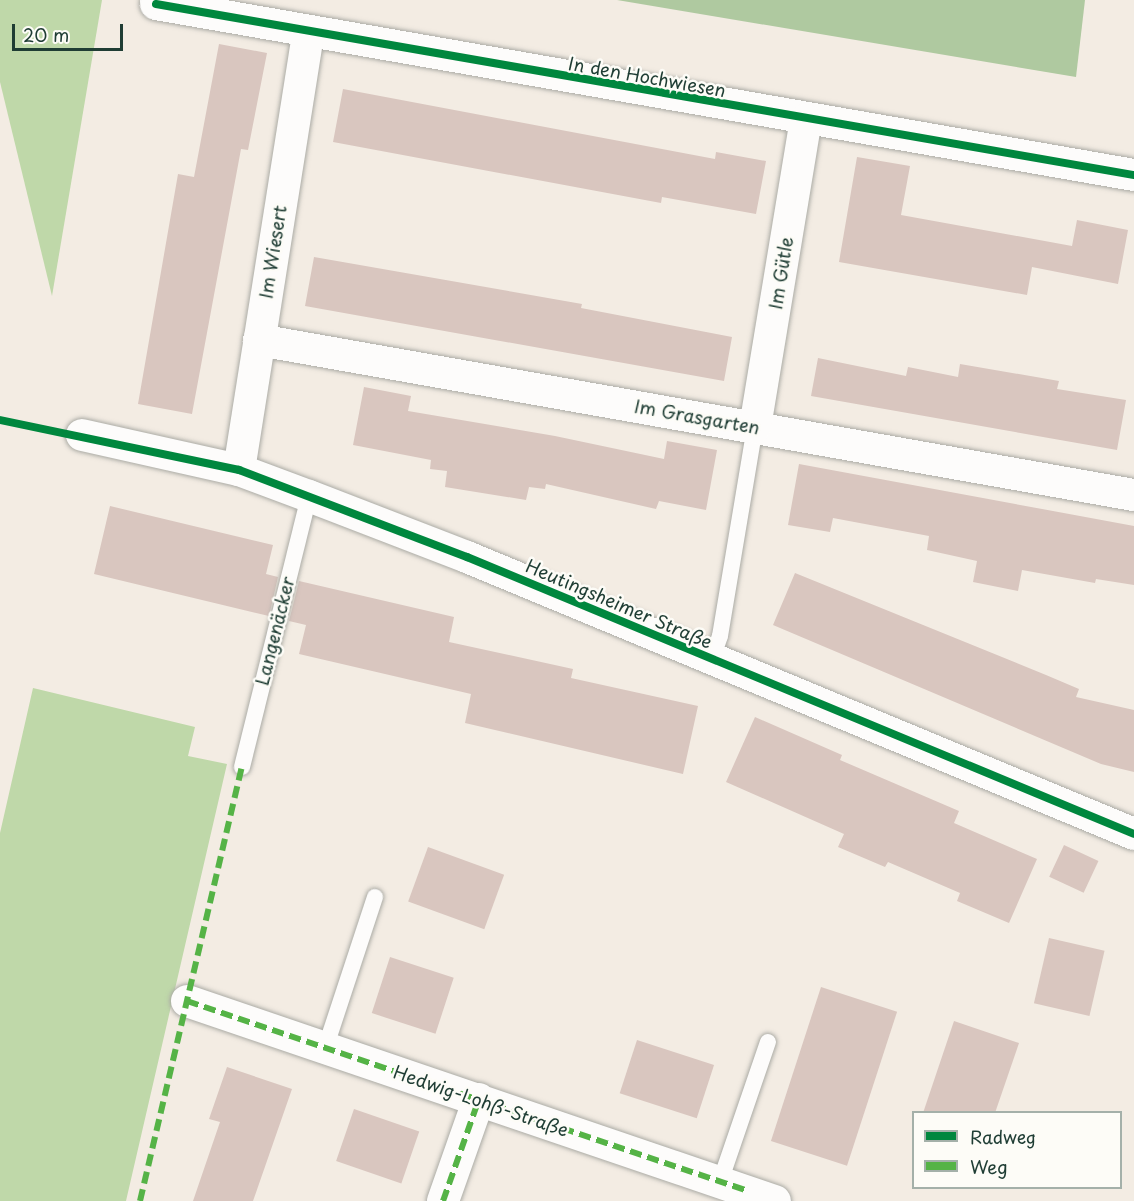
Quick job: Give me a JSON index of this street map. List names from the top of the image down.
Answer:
{
  "streets": {
    "street": [
      "In den Hochwiesen",
      "Im Wiesert",
      "Im Gütle",
      "Im Grasgarten",
      "Heutingsheimer Straße",
      "Hedwig-Lohß-Straße"
    ],
    "lane": ["Langenäcker"]
  },
  "crossings": [
    ["In den Hochwiesen", "Im Wiesert"],
    ["In den Hochwiesen", "Im Gütle"],
    ["Im Wiesert", "Im Grasgarten"],
    ["Im Wiesert", "Heutingsheimer Straße"],
    ["Im Gütle", "Im Grasgarten"],
    ["Heutingsheimer Straße", "Langenäcker"]
  ],
  "legend": ["Radweg", "Weg"],
  "scale_bar": "20 m"
}
